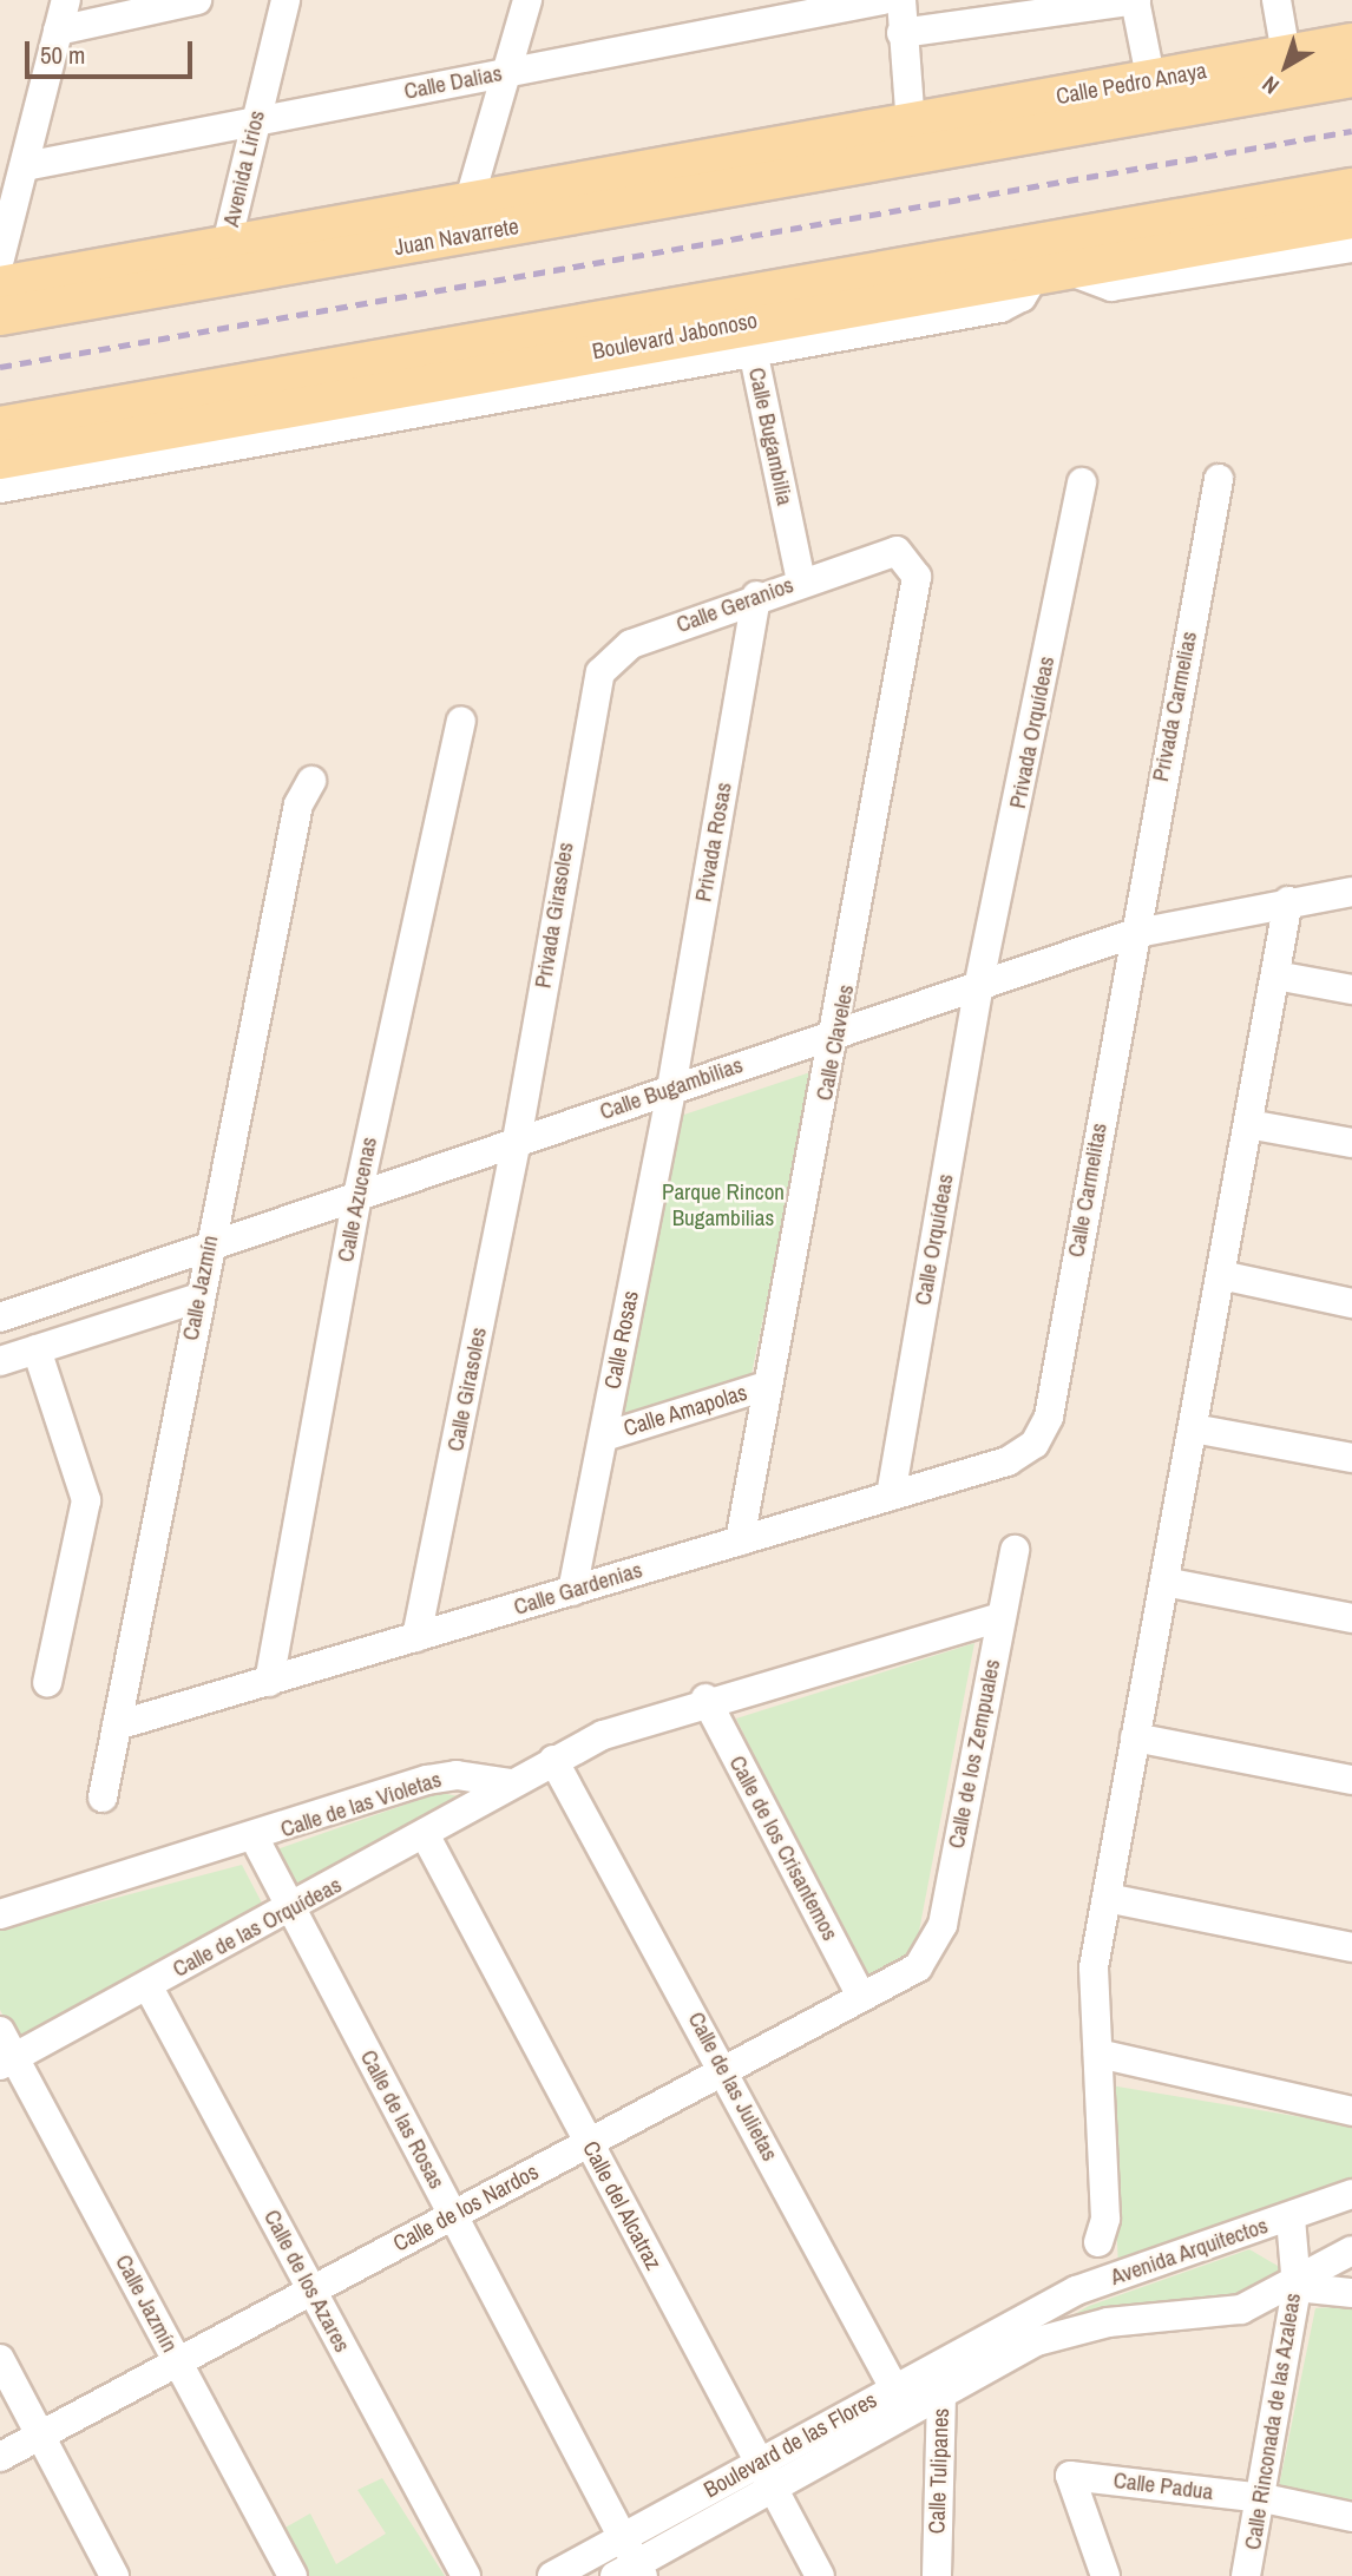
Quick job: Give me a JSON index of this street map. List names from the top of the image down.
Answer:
{
  "streets": {
    "main road": ["Calle Pedro Anaya", "Juan Navarrete", "Boulevard Jabonoso"],
    "street": [
      "Calle Dalias",
      "Avenida Lirios",
      "Calle Bugambilia",
      "Calle Geranios",
      "Privada Carmelias",
      "Privada Orquídeas",
      "Privada Rosas",
      "Privada Girasoles",
      "Calle Claveles",
      "Calle Bugambilias",
      "Calle Carmelitas",
      "Calle Azucenas",
      "Calle Orquídeas",
      "Calle Jazmín",
      "Calle Rosas",
      "Calle Girasoles",
      "Calle Amapolas",
      "Calle Gardenias",
      "Calle de los Zempuales",
      "Calle de las Violetas",
      "Calle de los Crisantemos",
      "Calle de las Orquídeas",
      "Calle de las Julietas",
      "Calle de las Rosas",
      "Calle del Alcatraz",
      "Calle de los Nardos",
      "Avenida Arquitectos",
      "Calle de los Azares",
      "Calle Rinconada de las Azaleas",
      "Boulevard de las Flores",
      "Calle Tulipanes",
      "Calle Padua"
    ]
  },
  "crossings": [
    ["Calle Dalias", "Avenida Lirios"],
    ["Calle Pedro Anaya", "Juan Navarrete"],
    ["Avenida Lirios", "Juan Navarrete"],
    ["Boulevard Jabonoso", "Calle Bugambilia"],
    ["Calle Bugambilia", "Calle Geranios"],
    ["Calle Geranios", "Privada Rosas"],
    ["Calle Geranios", "Privada Girasoles"],
    ["Calle Geranios", "Calle Claveles"],
    ["Privada Carmelias", "Calle Bugambilias"],
    ["Privada Carmelias", "Calle Carmelitas"],
    ["Privada Orquídeas", "Calle Bugambilias"],
    ["Privada Orquídeas", "Calle Orquídeas"],
    ["Privada Rosas", "Calle Bugambilias"],
    ["Privada Rosas", "Calle Rosas"],
    ["Privada Girasoles", "Calle Bugambilias"],
    ["Privada Girasoles", "Calle Girasoles"],
    ["Calle Claveles", "Calle Bugambilias"],
    ["Calle Claveles", "Calle Amapolas"],
    ["Calle Claveles", "Calle Gardenias"],
    ["Calle Bugambilias", "Calle Carmelitas"],
    ["Calle Bugambilias", "Calle Azucenas"],
    ["Calle Bugambilias", "Calle Orquídeas"],
    ["Calle Bugambilias", "Calle Jazmín"],
    ["Calle Bugambilias", "Calle Rosas"],
    ["Calle Bugambilias", "Calle Girasoles"],
    ["Calle Carmelitas", "Calle Gardenias"],
    ["Calle Azucenas", "Calle Gardenias"],
    ["Calle Orquídeas", "Calle Gardenias"],
    ["Calle Jazmín", "Calle Gardenias"],
    ["Calle Jazmín", "Calle de las Orquídeas"],
    ["Calle Jazmín", "Calle de los Nardos"],
    ["Calle Rosas", "Calle Amapolas"],
    ["Calle Rosas", "Calle Gardenias"],
    ["Calle Girasoles", "Calle Gardenias"],
    ["Calle de los Zempuales", "Calle de los Nardos"],
    ["Calle de las Violetas", "Calle de las Orquídeas"],
    ["Calle de las Violetas", "Calle de las Rosas"],
    ["Calle de los Crisantemos", "Calle de los Nardos"],
    ["Calle de las Orquídeas", "Calle de las Rosas"],
    ["Calle de las Orquídeas", "Calle del Alcatraz"],
    ["Calle de las Orquídeas", "Calle de los Azares"],
    ["Calle de las Julietas", "Calle de los Nardos"],
    ["Calle de las Julietas", "Boulevard de las Flores"],
    ["Calle de las Rosas", "Calle de los Nardos"],
    ["Calle de las Rosas", "Boulevard de las Flores"],
    ["Calle del Alcatraz", "Calle de los Nardos"],
    ["Calle del Alcatraz", "Boulevard de las Flores"],
    ["Calle de los Nardos", "Calle de los Azares"],
    ["Avenida Arquitectos", "Calle Rinconada de las Azaleas"],
    ["Avenida Arquitectos", "Boulevard de las Flores"],
    ["Calle Rinconada de las Azaleas", "Calle Padua"],
    ["Boulevard de las Flores", "Calle Tulipanes"]
  ],
  "parks": ["Parque Rincon Bugambilias"],
  "scale_bar": "50 m",
  "north": "bottom left"
}
